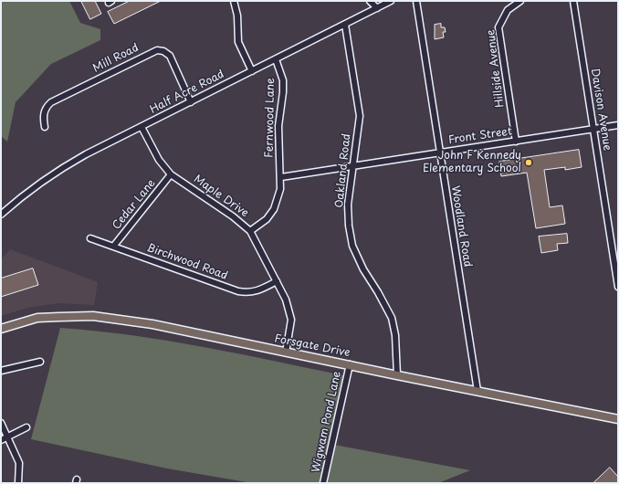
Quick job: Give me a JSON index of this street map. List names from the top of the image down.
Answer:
{
  "streets": {
    "main road": ["Forsgate Drive"],
    "street": [
      "Mill Road",
      "Hillside Avenue",
      "Half Acre Road",
      "Davison Avenue",
      "Fernwood Lane",
      "Front Street",
      "Oakland Road",
      "Maple Drive",
      "Cedar Lane",
      "Woodland Road",
      "Birchwood Road",
      "Wigwam Pond Lane"
    ]
  },
  "crossings": [
    ["Mill Road", "Half Acre Road"],
    ["Hillside Avenue", "Front Street"],
    ["Half Acre Road", "Fernwood Lane"],
    ["Half Acre Road", "Oakland Road"],
    ["Half Acre Road", "Maple Drive"],
    ["Davison Avenue", "Front Street"],
    ["Fernwood Lane", "Front Street"],
    ["Fernwood Lane", "Maple Drive"],
    ["Front Street", "Oakland Road"],
    ["Front Street", "Woodland Road"],
    ["Oakland Road", "Forsgate Drive"],
    ["Maple Drive", "Cedar Lane"],
    ["Maple Drive", "Birchwood Road"],
    ["Maple Drive", "Forsgate Drive"],
    ["Cedar Lane", "Birchwood Road"],
    ["Woodland Road", "Forsgate Drive"],
    ["Forsgate Drive", "Wigwam Pond Lane"]
  ],
  "places": ["John F Kennedy Elementary School"]
}
